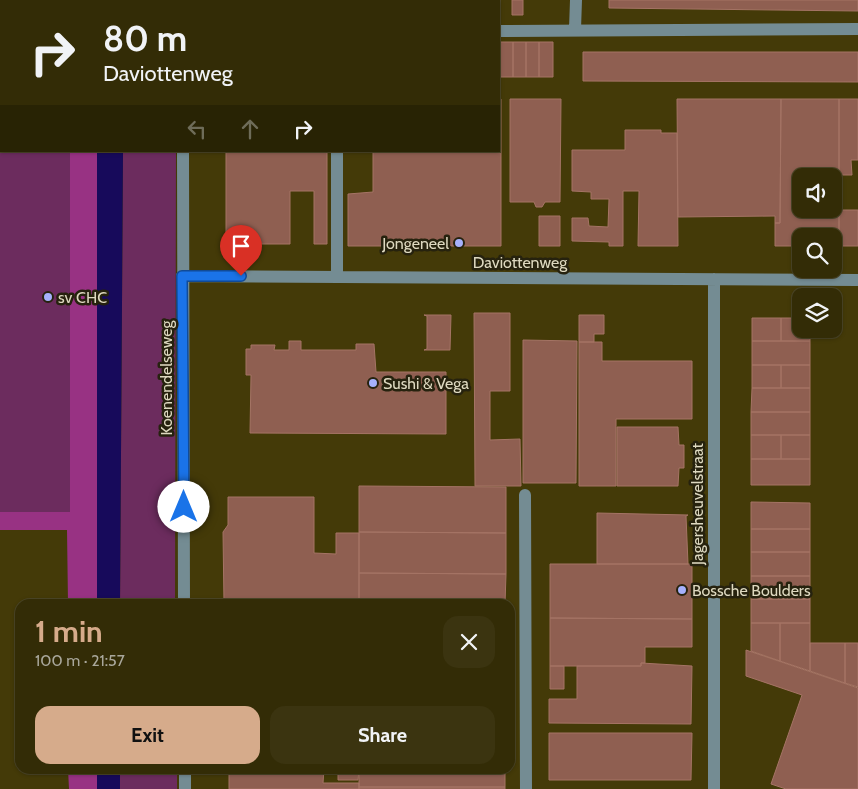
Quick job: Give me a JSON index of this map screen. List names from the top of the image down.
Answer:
{
  "streets": {
    "street": ["Daviottenweg", "Koenendelseweg", "Jagersheuvelstraat"]
  },
  "crossings": [
    ["Daviottenweg", "Koenendelseweg"],
    ["Daviottenweg", "Jagersheuvelstraat"]
  ],
  "places": [
    "Jongeneel",
    "sv CHC",
    "Sushi & Vega",
    "Bossche Boulders"
  ],
  "page": {
    "turn": ["80 m", "Daviottenweg"],
    "heading": ["1 min", "100 m · 21:57"],
    "buttons": ["Exit", "Share"]
  }
}
